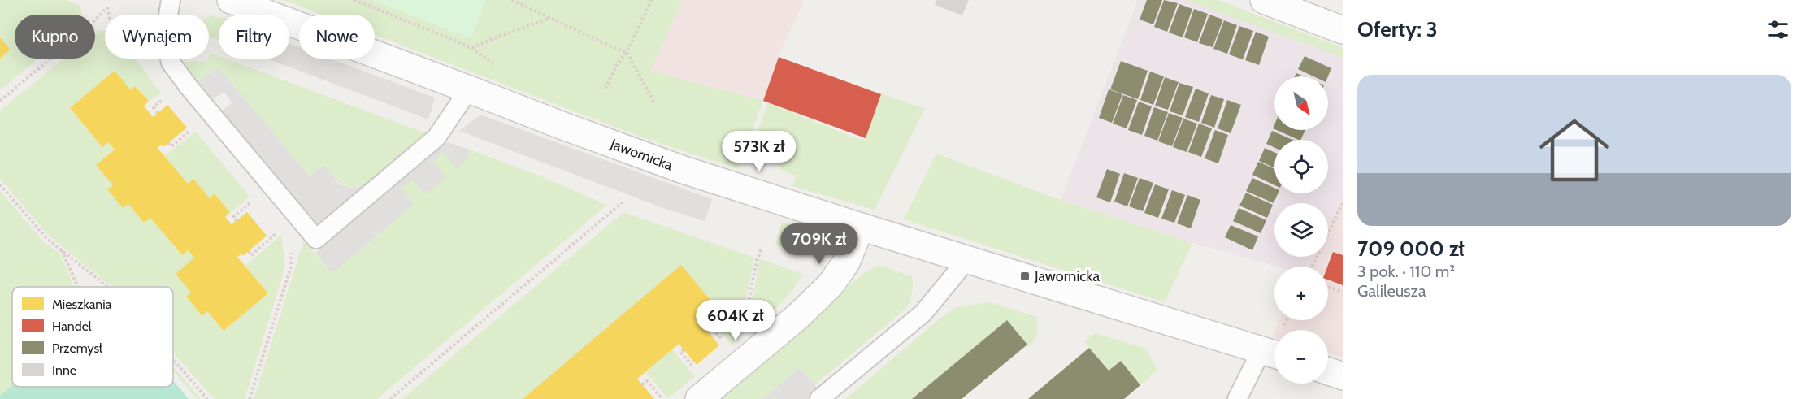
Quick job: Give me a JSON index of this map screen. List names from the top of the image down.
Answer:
{
  "streets": {
    "street": ["Jawornicka"]
  },
  "places": {
    "transit": ["Jawornicka"]
  },
  "legend": [
    "Mieszkania",
    "Handel",
    "Przemysł",
    "Inne"
  ],
  "north": "bottom right",
  "page": {
    "heading": "Oferty: 3",
    "chip": [
      "Kupno",
      "Wynajem",
      "Filtry",
      "Nowe"
    ],
    "list": [
      {
        "name": "709 000 zł",
        "note": "3 pok. · 110 m² · Galileusza"
      }
    ],
    "map_buttons": ["+", "−"],
    "price": ["573K zł", "709K zł", "604K zł"]
  }
}
